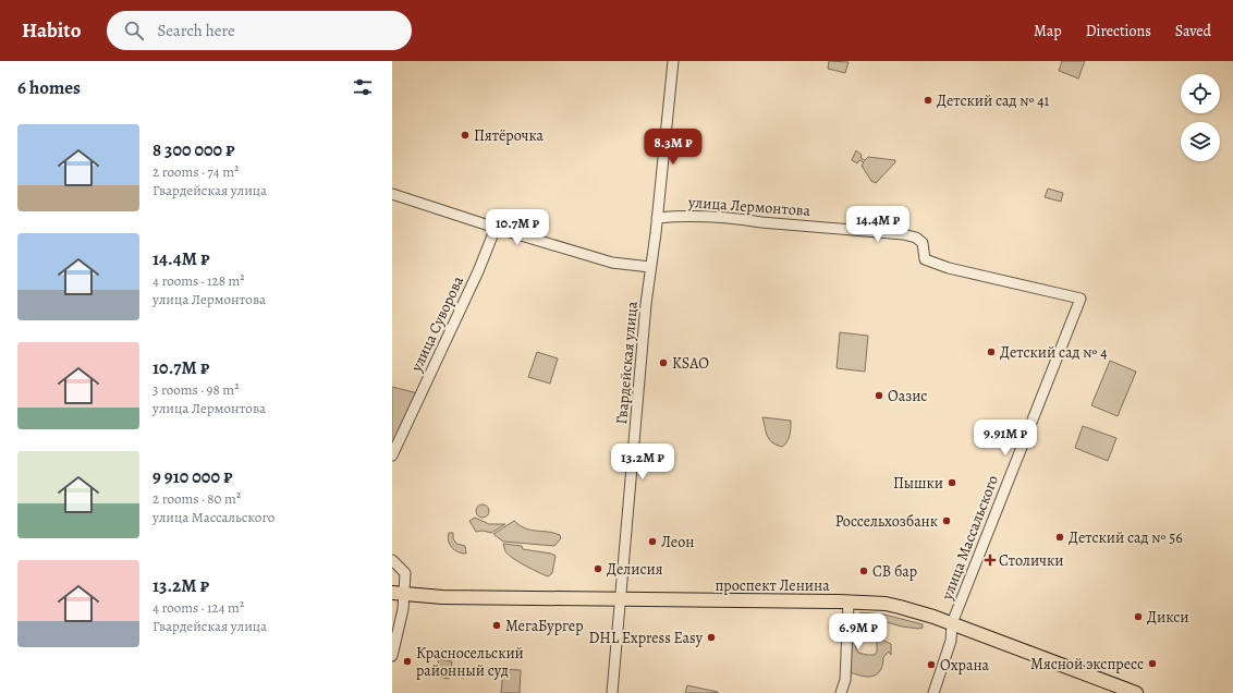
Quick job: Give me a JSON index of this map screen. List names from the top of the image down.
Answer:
{
  "streets": {
    "main road": ["проспект Ленина"],
    "street": [
      "улица Лермонтова",
      "улица Суворова",
      "Гвардейская улица",
      "улица Массальского"
    ]
  },
  "crossings": [
    ["улица Лермонтова", "Гвардейская улица"],
    ["улица Лермонтова", "улица Массальского"],
    ["Гвардейская улица", "проспект Ленина"],
    ["улица Массальского", "проспект Ленина"]
  ],
  "places": {
    "other": [
      "Детский сад № 41",
      "Пятёрочка",
      "Детский сад № 4",
      "KSAO",
      "Оазис",
      "Пышки",
      "Россельхозбанк",
      "Детский сад № 56",
      "Леон",
      "Делисия",
      "СВ бар",
      "Дикси",
      "МегаБургер",
      "DHL Express Easy",
      "Красносельский районный суд",
      "Мясной экспресс",
      "Охрана"
    ],
    "health": ["Столички"]
  },
  "page": {
    "header": "Habito",
    "search": "Search here",
    "nav": ["Map", "Directions", "Saved"],
    "heading": "6 homes",
    "list": [
      {
        "name": "8 300 000 ₽",
        "note": "2 rooms · 74 m² · Гвардейская улица"
      },
      {
        "name": "14.4M ₽",
        "note": "4 rooms · 128 m² · улица Лермонтова"
      },
      {
        "name": "10.7M ₽",
        "note": "3 rooms · 98 m² · улица Лермонтова"
      },
      {
        "name": "9 910 000 ₽",
        "note": "2 rooms · 80 m² · улица Массальского"
      },
      {
        "name": "13.2M ₽",
        "note": "4 rooms · 124 m² · Гвардейская улица"
      }
    ],
    "price": [
      "8.3M ₽",
      "14.4M ₽",
      "10.7M ₽",
      "9.91M ₽",
      "13.2M ₽",
      "6.9M ₽"
    ]
  }
}
